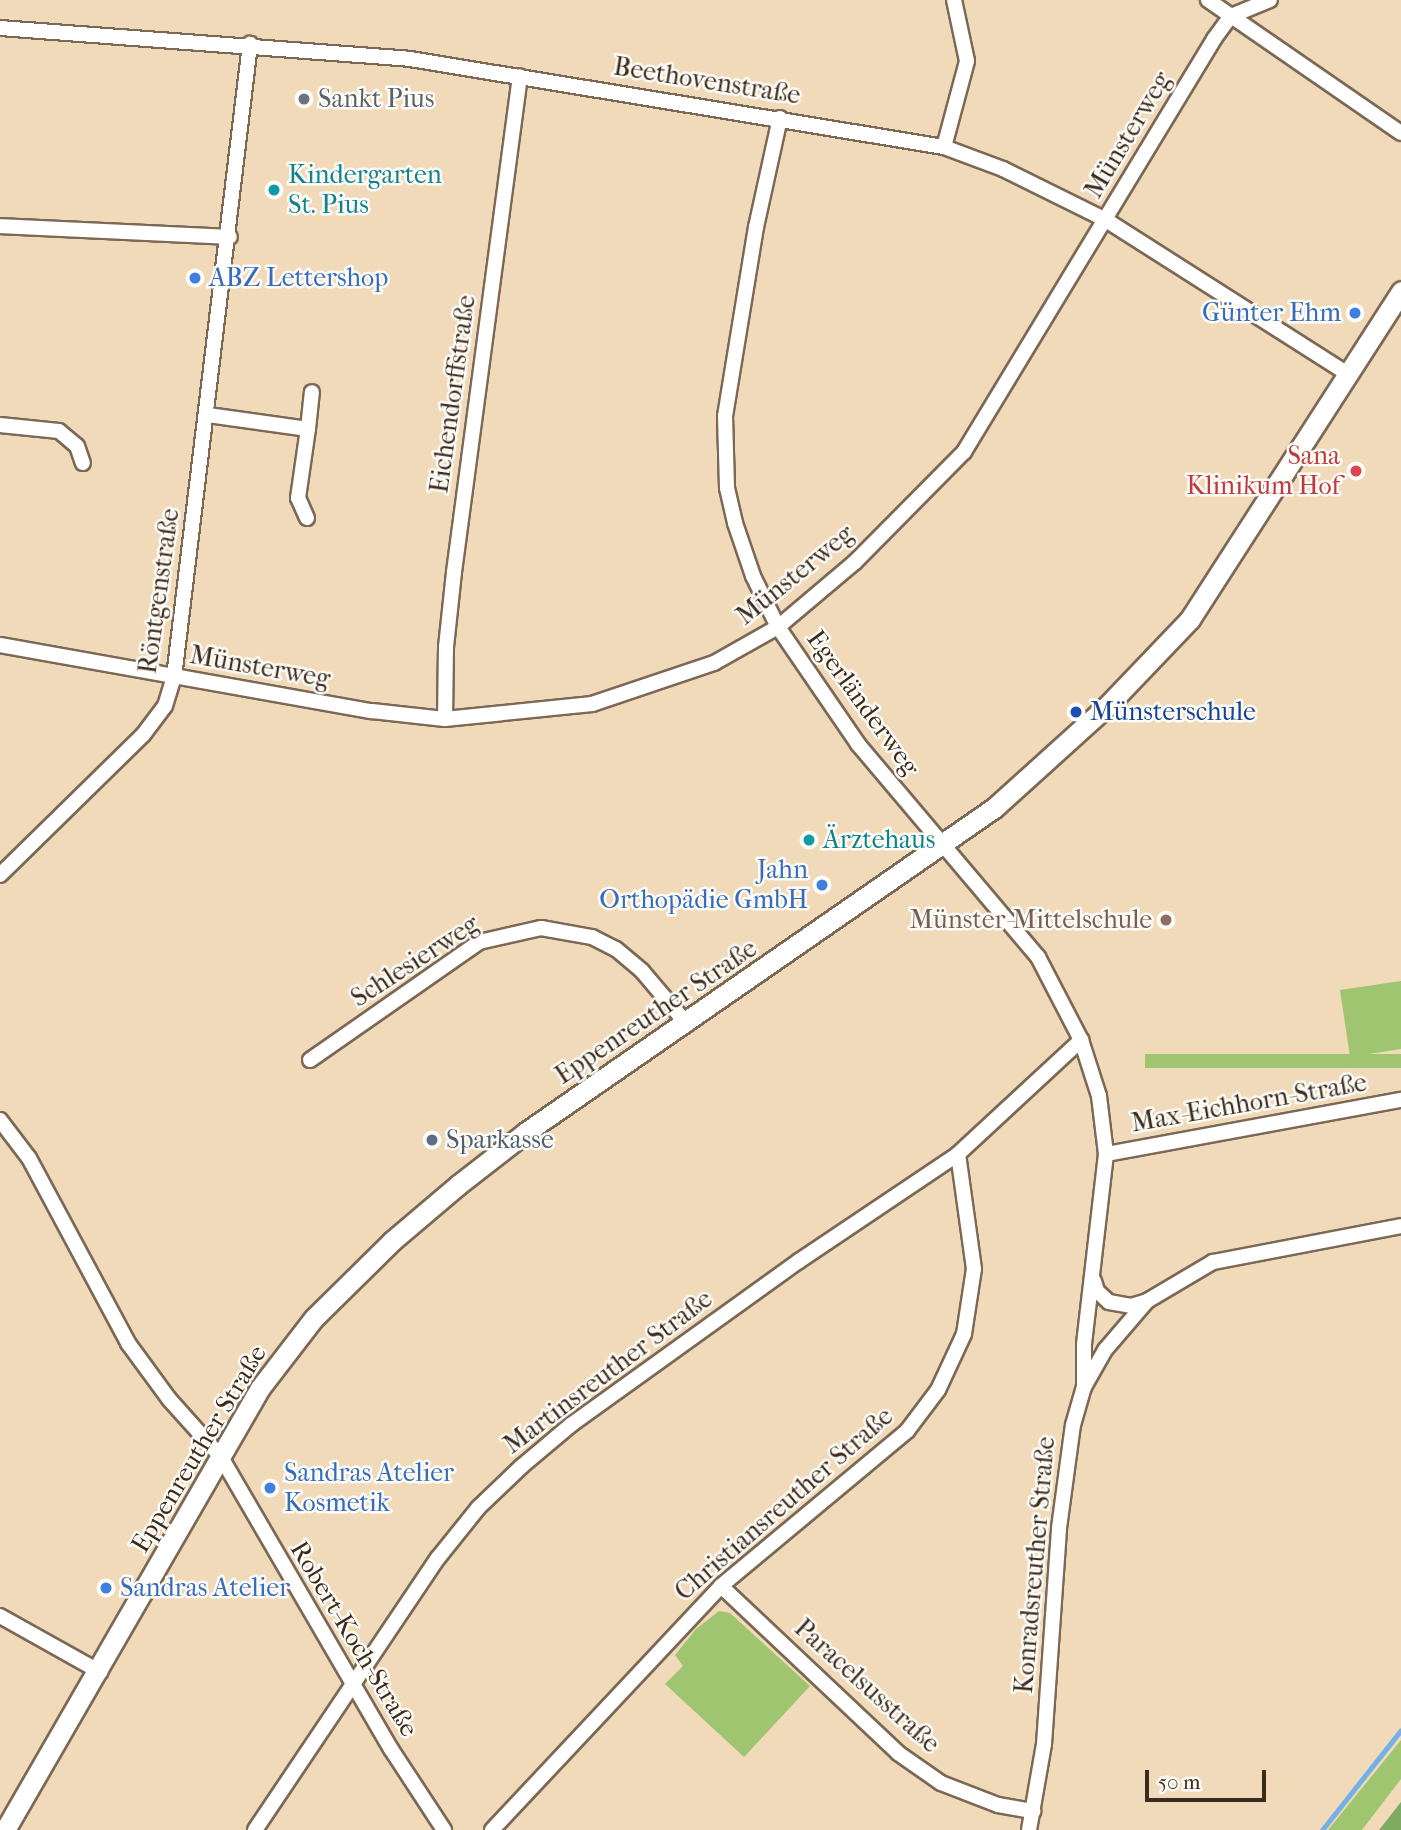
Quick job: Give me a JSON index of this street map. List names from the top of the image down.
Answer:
{
  "streets": {
    "main road": ["Eppenreuther Straße"],
    "street": [
      "Beethovenstraße",
      "Münsterweg",
      "Eichendorffstraße",
      "Röntgenstraße",
      "Egerländerweg",
      "Schlesierweg",
      "Max-Eichhorn-Straße",
      "Martinsreuther Straße",
      "Christiansreuther Straße",
      "Konradsreuther Straße",
      "Robert-Koch-Straße",
      "Paracelsusstraße"
    ]
  },
  "crossings": [
    ["Beethovenstraße", "Münsterweg"],
    ["Beethovenstraße", "Eichendorffstraße"],
    ["Beethovenstraße", "Röntgenstraße"],
    ["Beethovenstraße", "Egerländerweg"],
    ["Beethovenstraße", "Eppenreuther Straße"],
    ["Münsterweg", "Eichendorffstraße"],
    ["Münsterweg", "Röntgenstraße"],
    ["Münsterweg", "Egerländerweg"],
    ["Egerländerweg", "Eppenreuther Straße"],
    ["Egerländerweg", "Max-Eichhorn-Straße"],
    ["Egerländerweg", "Martinsreuther Straße"],
    ["Egerländerweg", "Konradsreuther Straße"],
    ["Schlesierweg", "Eppenreuther Straße"],
    ["Eppenreuther Straße", "Robert-Koch-Straße"],
    ["Martinsreuther Straße", "Christiansreuther Straße"],
    ["Martinsreuther Straße", "Robert-Koch-Straße"],
    ["Christiansreuther Straße", "Paracelsusstraße"],
    ["Konradsreuther Straße", "Paracelsusstraße"]
  ],
  "places": [
    "Sankt Pius",
    "Kindergarten St. Pius",
    "ABZ Lettershop",
    "Günter Ehm",
    "Sana Klinikum Hof",
    "Münsterschule",
    "Ärztehaus",
    "Jahn Orthopädie GmbH",
    "Münster-Mittelschule",
    "Sparkasse",
    "Sandras Atelier Kosmetik",
    "Sandras Atelier"
  ],
  "scale_bar": "50 m"
}
